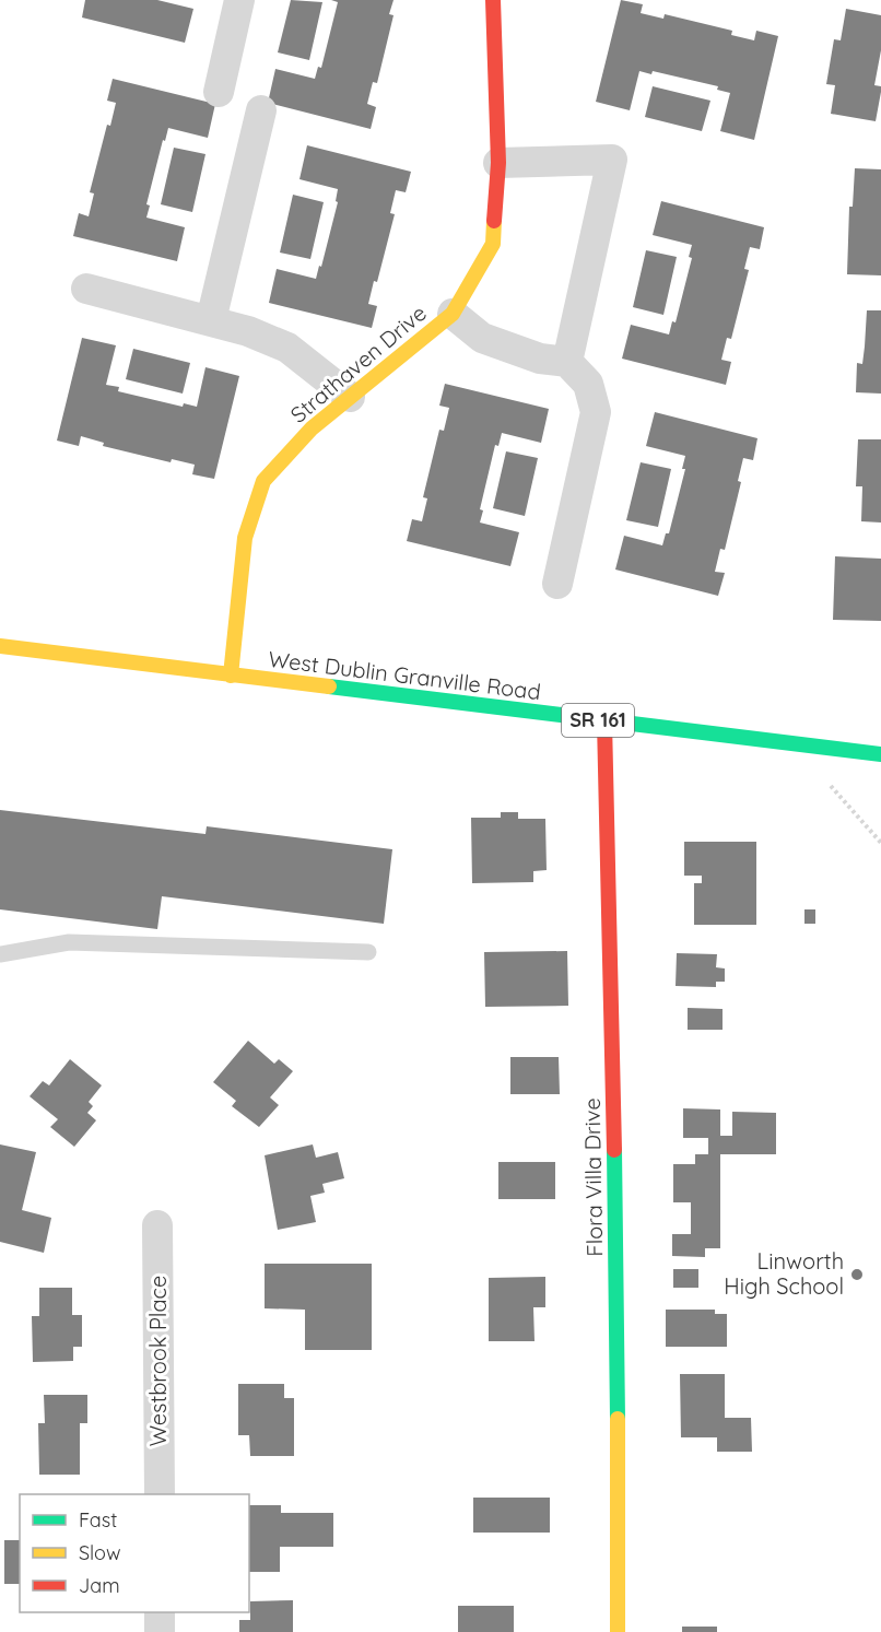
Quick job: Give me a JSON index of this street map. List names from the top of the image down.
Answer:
{
  "streets": {
    "street": [
      "Strathaven Drive",
      "West Dublin Granville Road",
      "SR 161",
      "Flora Villa Drive",
      "Westbrook Place"
    ]
  },
  "crossings": [
    ["Strathaven Drive", "West Dublin Granville Road"],
    ["West Dublin Granville Road", "Flora Villa Drive"]
  ],
  "places": ["Linworth High School"],
  "legend": ["Fast", "Slow", "Jam"]
}
